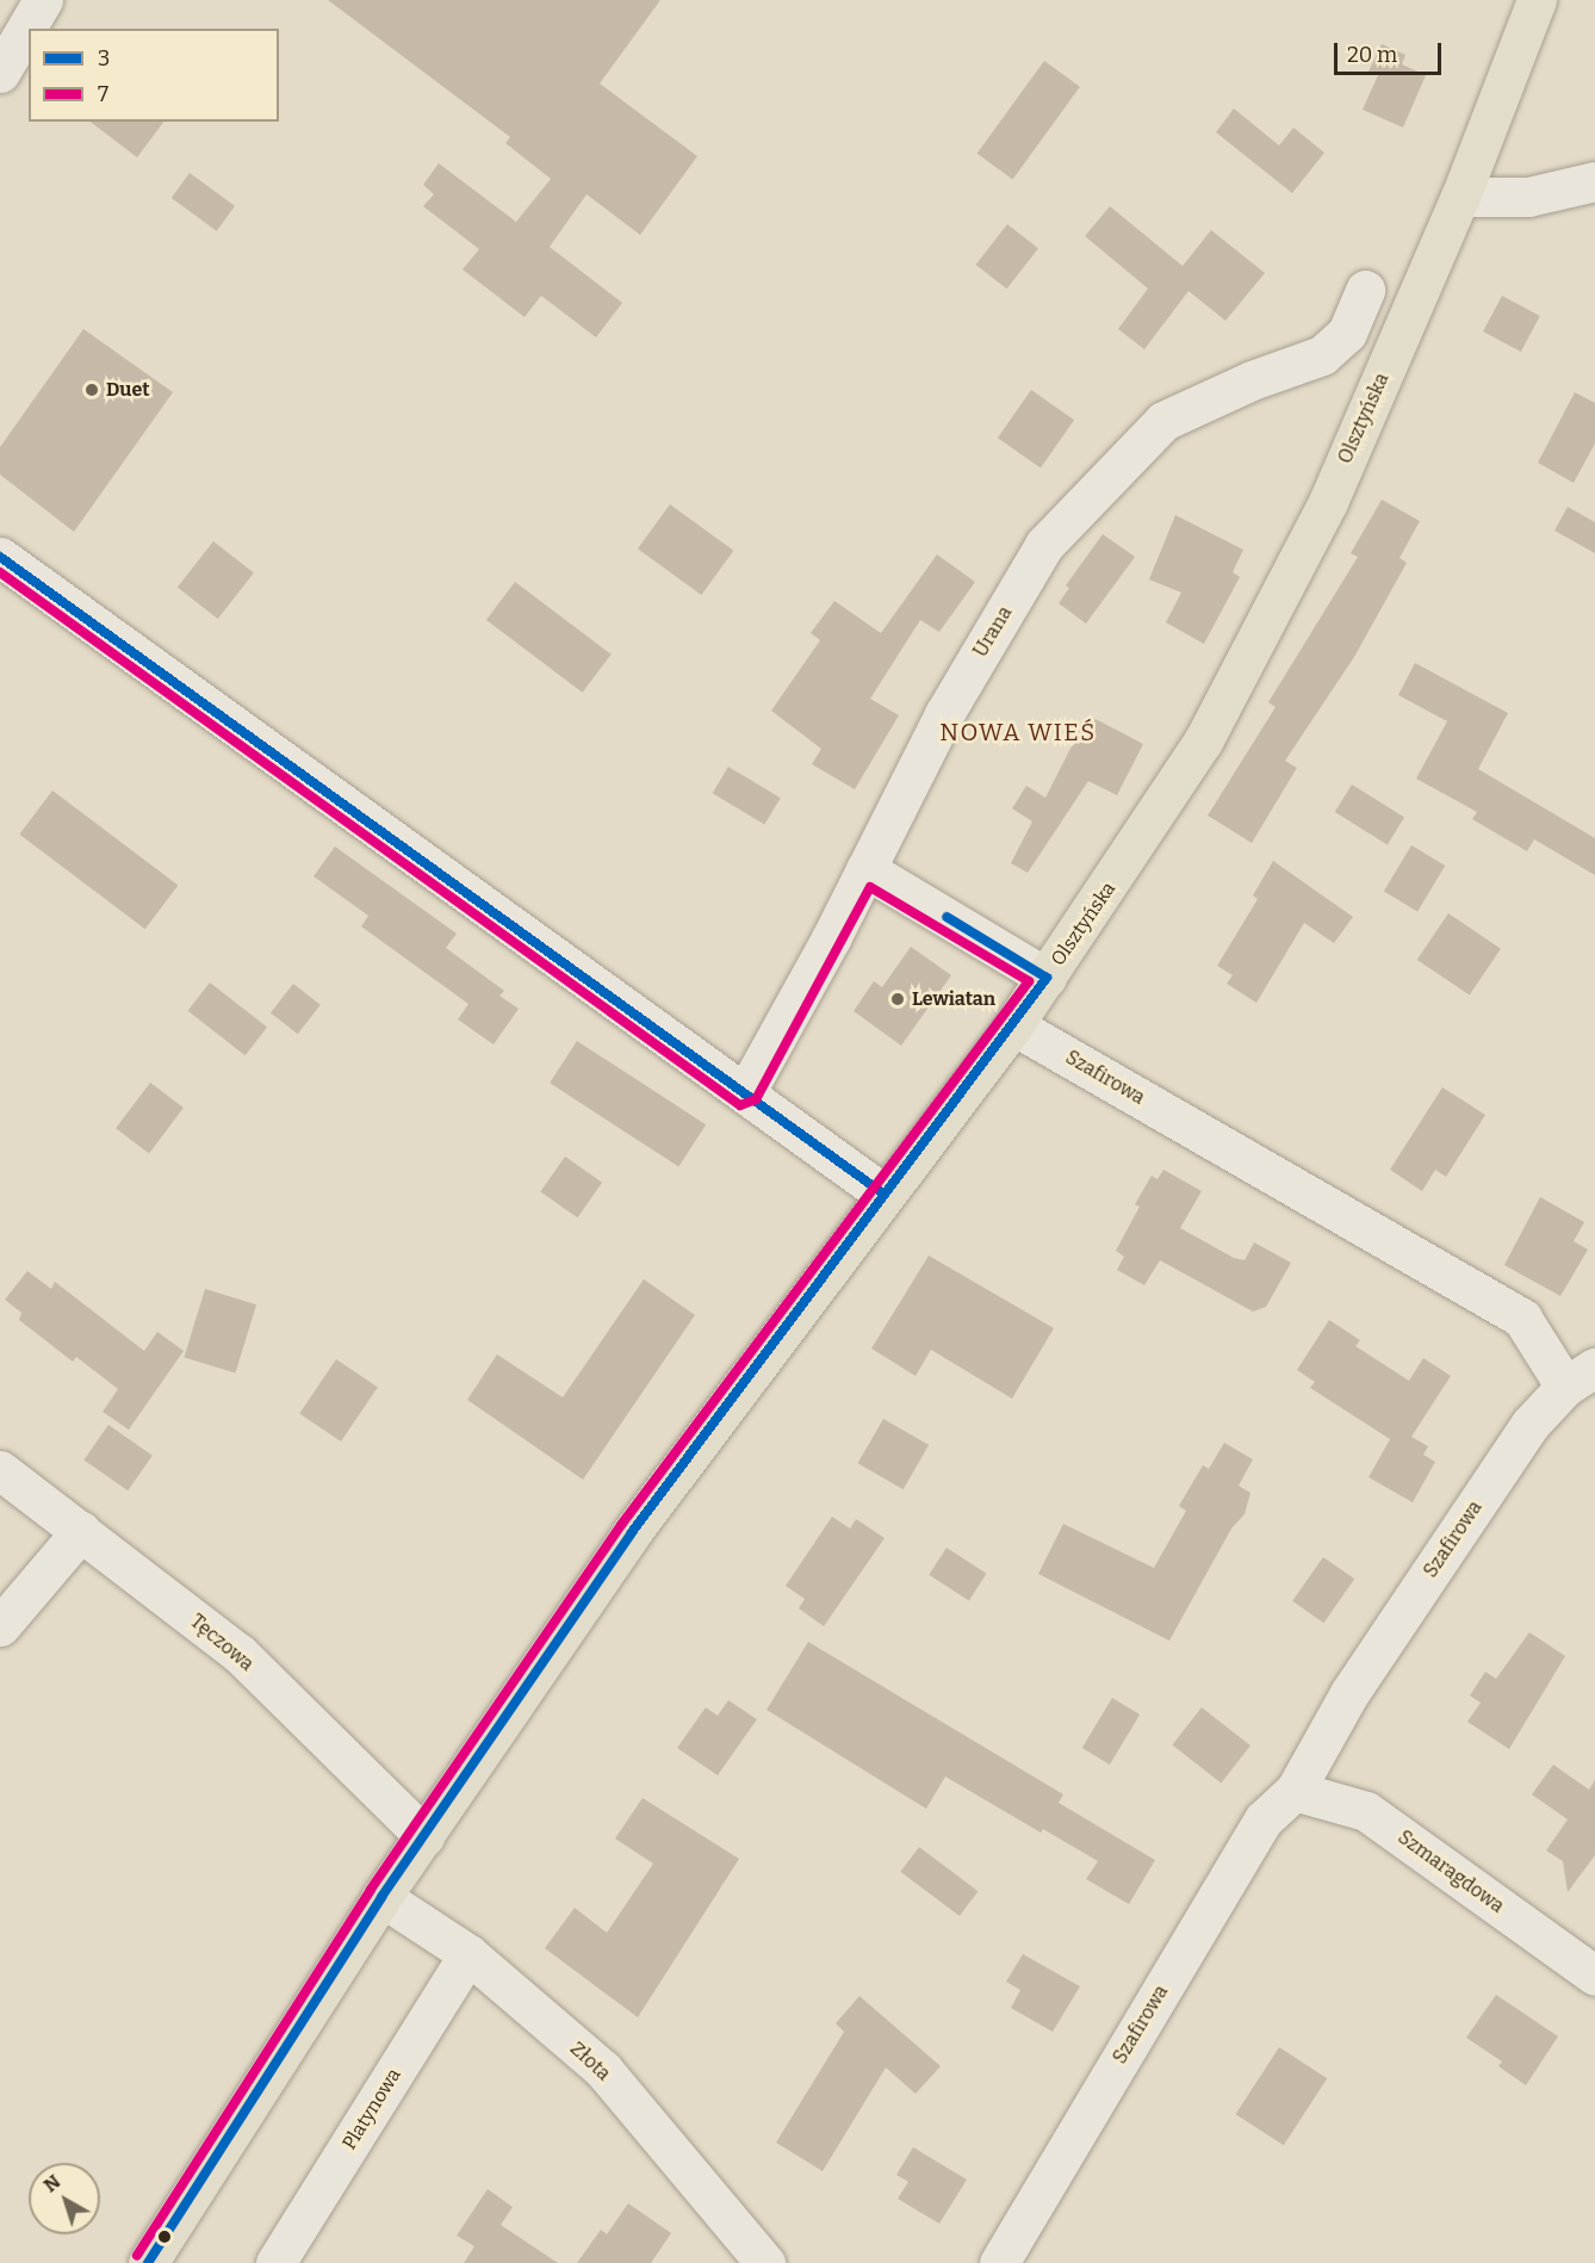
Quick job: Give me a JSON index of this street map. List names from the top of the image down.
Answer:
{
  "streets": {
    "main road": ["Olsztyńska"],
    "street": [
      "Urana",
      "Szafirowa",
      "Tęczowa",
      "Szmaragdowa",
      "Złota",
      "Platynowa"
    ]
  },
  "crossings": [
    ["Olsztyńska", "Szafirowa"],
    ["Olsztyńska", "Tęczowa"],
    ["Olsztyńska", "Złota"],
    ["Szafirowa", "Szmaragdowa"],
    ["Złota", "Platynowa"]
  ],
  "districts": ["NOWA WIEŚ"],
  "places": ["Duet", "Lewiatan"],
  "lines": ["transit line 3", "transit line 7"],
  "legend": ["3", "7"],
  "scale_bar": "20 m",
  "north": "top left"
}
